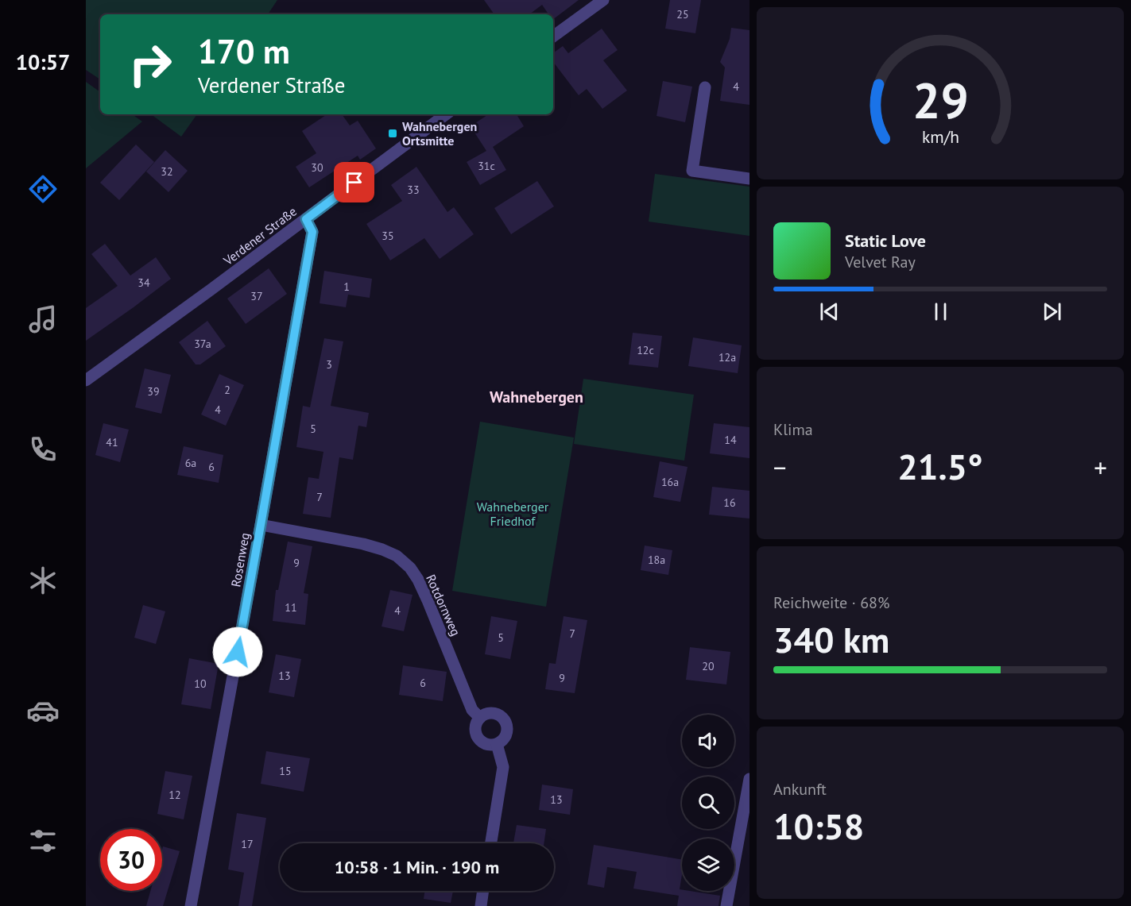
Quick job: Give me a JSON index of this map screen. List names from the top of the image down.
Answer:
{
  "streets": {
    "street": ["Verdener Straße", "Rosenweg", "Rotdornweg"]
  },
  "crossings": [
    ["Verdener Straße", "Rosenweg"],
    ["Rosenweg", "Rotdornweg"]
  ],
  "districts": ["Wahnebergen"],
  "parks": ["Wahneberger Friedhof"],
  "places": {
    "transit": ["Wahnebergen Ortsmitte"]
  },
  "house_numbers": [
    "25",
    "4",
    "31c",
    "30",
    "32",
    "33",
    "35",
    "34",
    "1",
    "37",
    "37a",
    "12c",
    "12a",
    "3",
    "2",
    "39",
    "4",
    "5",
    "14",
    "41",
    "6a",
    "6",
    "16a",
    "7",
    "16",
    "18a",
    "9",
    "11",
    "4",
    "7",
    "5",
    "20",
    "13",
    "9",
    "6",
    "10",
    "15",
    "12",
    "13",
    "17"
  ],
  "page": {
    "tabs": "10:57",
    "turn": ["170 m", "Verdener Straße"],
    "song": ["Static Love", "Velvet Ray"],
    "tile": [
      "Klima",
      ["Reichweite · 68%", "340 km"],
      ["Ankunft", "10:58"]
    ],
    "heat": ["−", "21.5°", "+"],
    "limit": "30",
    "trip": "10:58 · 1 Min. · 190 m",
    "gauge": ["29", "km/h"]
  }
}
